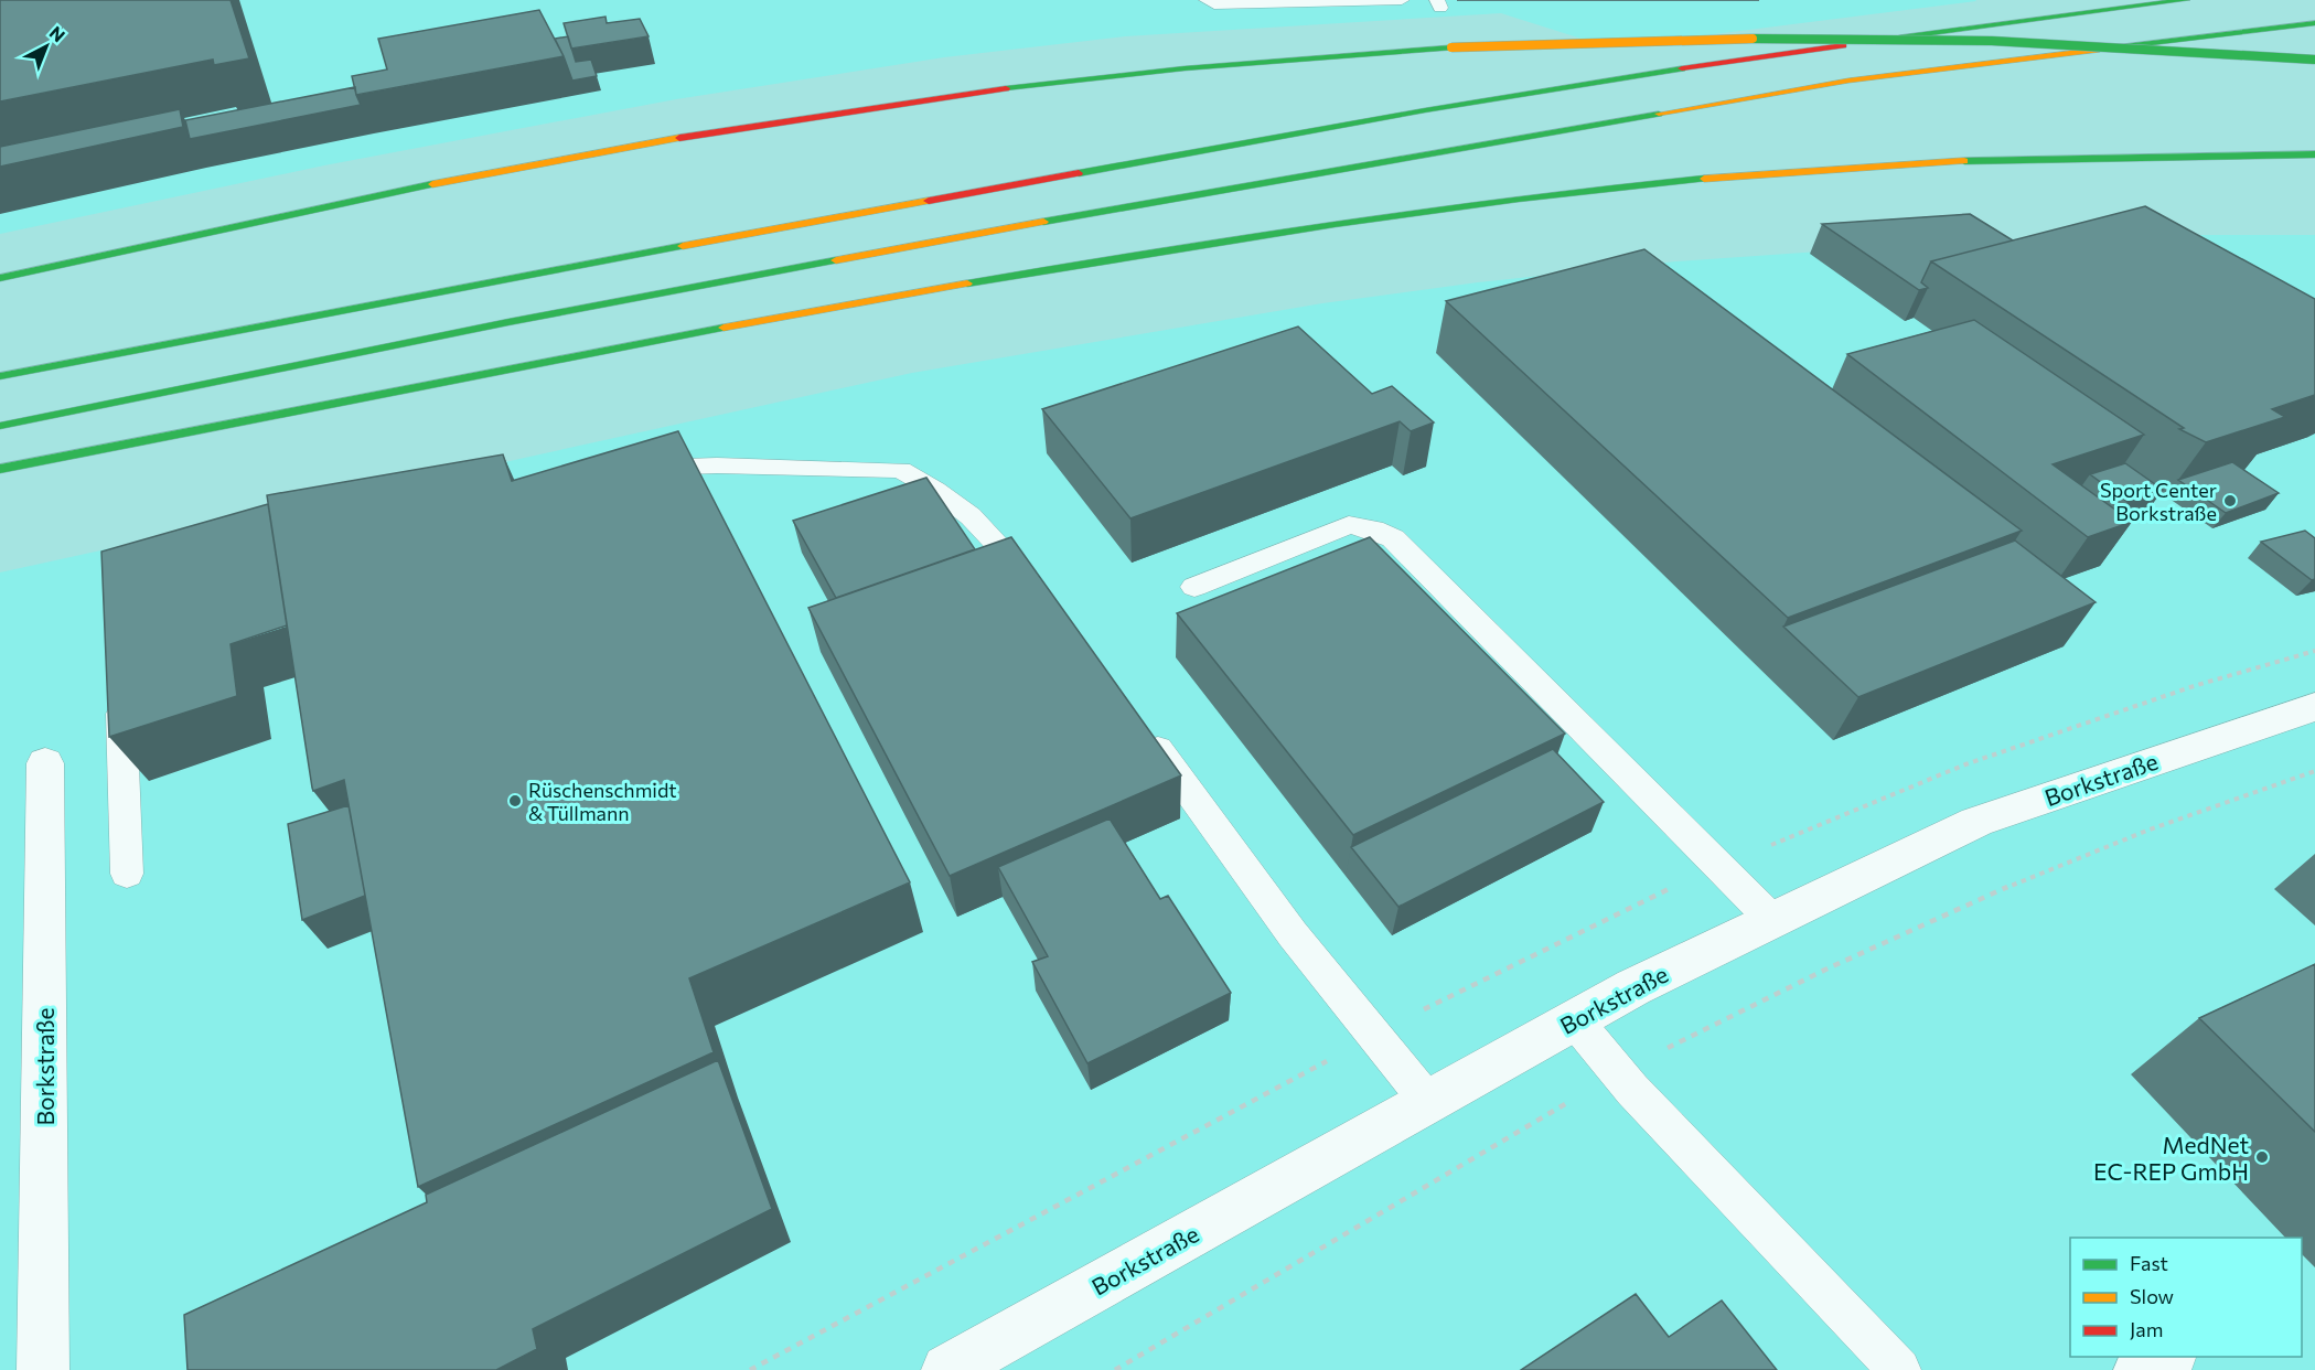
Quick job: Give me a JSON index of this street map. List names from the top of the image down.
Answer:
{
  "streets": {
    "street": ["Borkstraße"]
  },
  "places": ["Sport Center Borkstraße", "Rüschenschmidt & Tüllmann", "MedNet EC-REP GmbH"],
  "legend": ["Fast", "Slow", "Jam"],
  "north": "top right"
}
